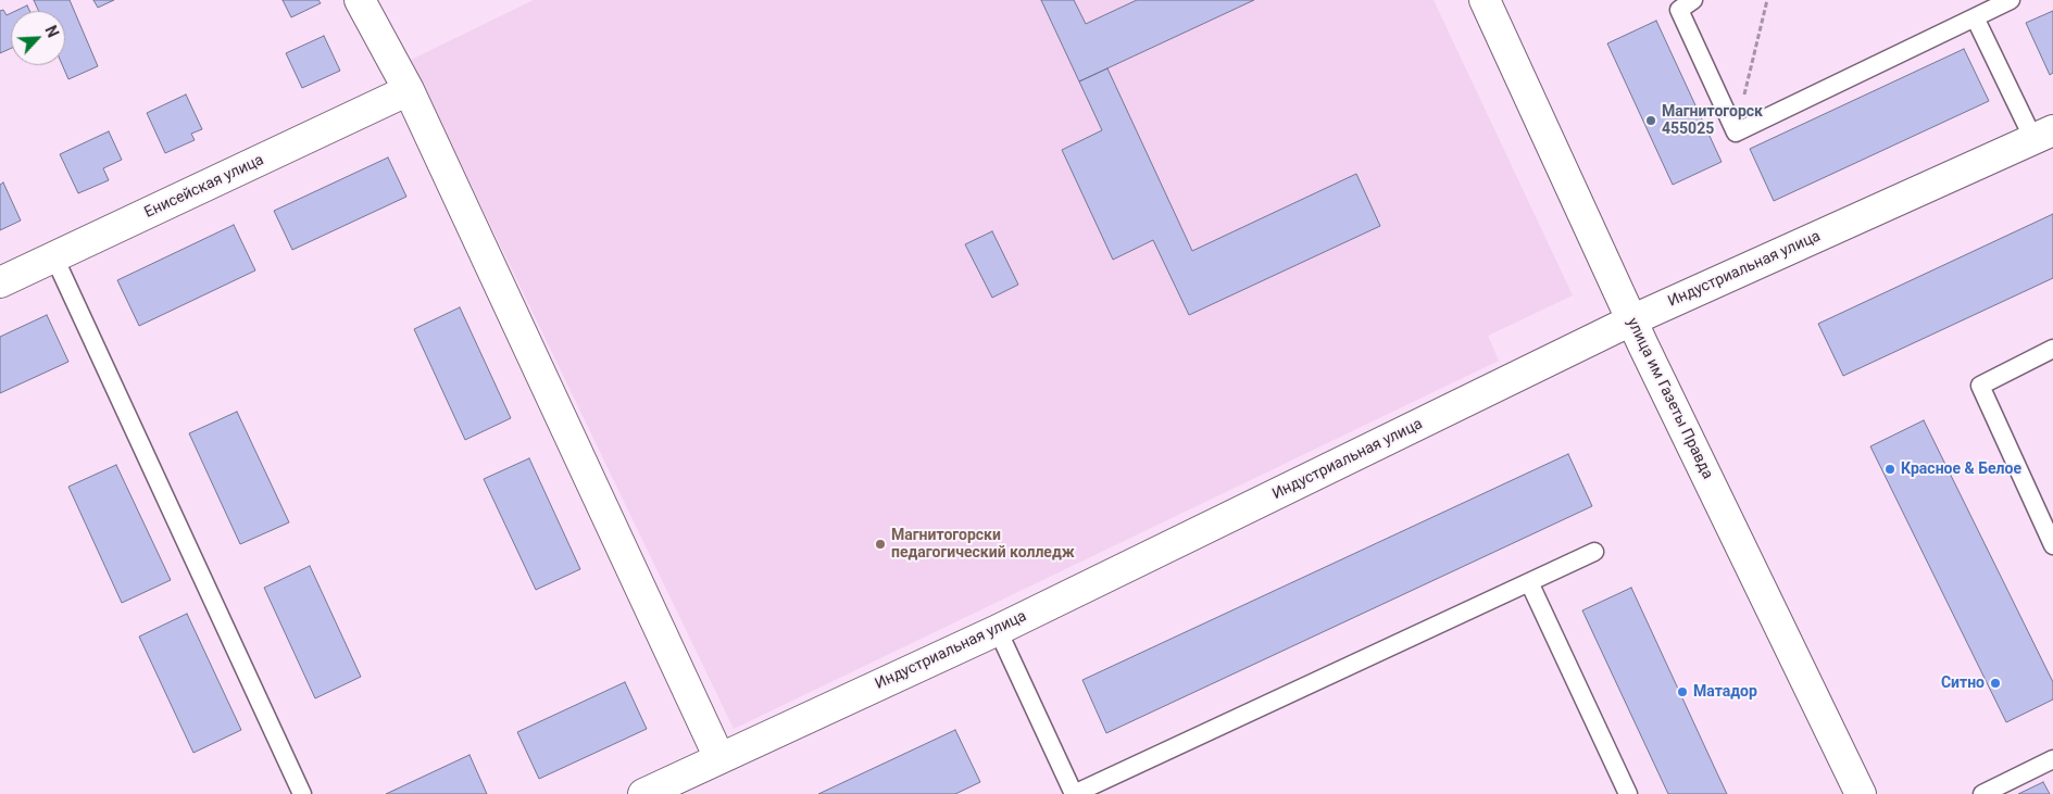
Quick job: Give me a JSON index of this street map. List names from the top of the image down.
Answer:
{
  "streets": {
    "street": ["Енисейская улица", "Индустриальная улица", "улица им Газеты Правда"]
  },
  "crossings": [
    ["Индустриальная улица", "улица им Газеты Правда"]
  ],
  "places": [
    "Магнитогорск 455025",
    "Красное & Белое",
    "Магнитогорски педагогический колледж",
    "Ситно",
    "Матадор"
  ],
  "north": "top right"
}
